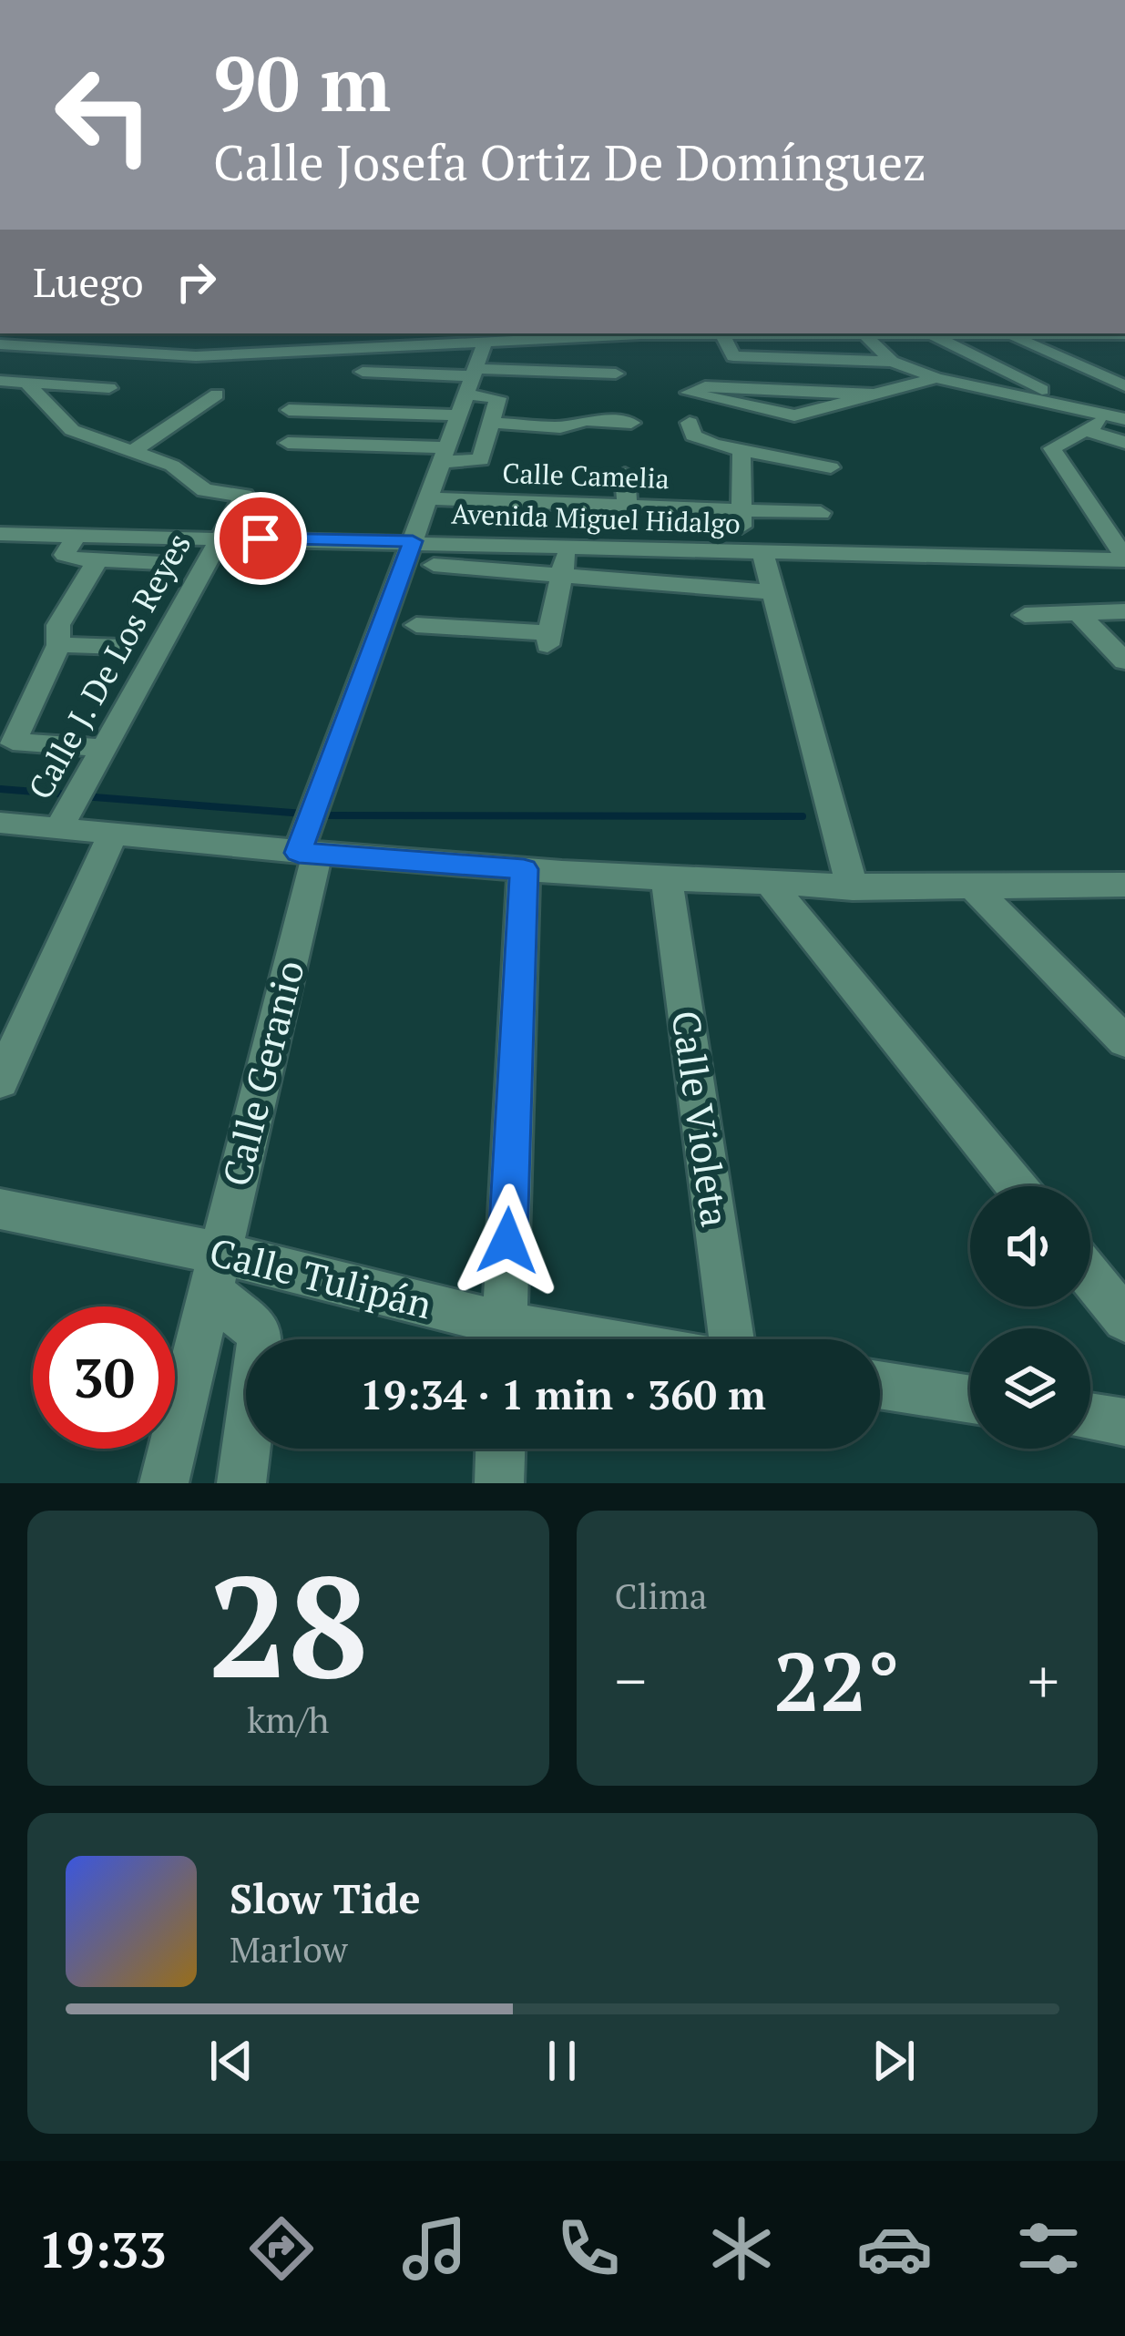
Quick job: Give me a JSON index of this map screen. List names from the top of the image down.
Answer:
{
  "streets": {
    "street": [
      "Calle Camelia",
      "Avenida Miguel Hidalgo",
      "Calle J. De Los Reyes",
      "Calle Geranio",
      "Calle Violeta",
      "Calle Tulipán"
    ]
  },
  "crossings": [
    ["Calle Camelia", "Calle Geranio"],
    ["Avenida Miguel Hidalgo", "Calle J. De Los Reyes"],
    ["Avenida Miguel Hidalgo", "Calle Geranio"],
    ["Calle Geranio", "Calle Tulipán"]
  ],
  "page": {
    "turn": ["90 m", "Calle Josefa Ortiz De Domínguez"],
    "then": "Luego",
    "limit": "30",
    "trip": "19:34 · 1 min · 360 m",
    "tile": [
      ["28", "km/h"],
      "Clima"
    ],
    "heat": ["−", "22°", "+"],
    "song": ["Slow Tide", "Marlow"],
    "tabs": "19:33"
  }
}
